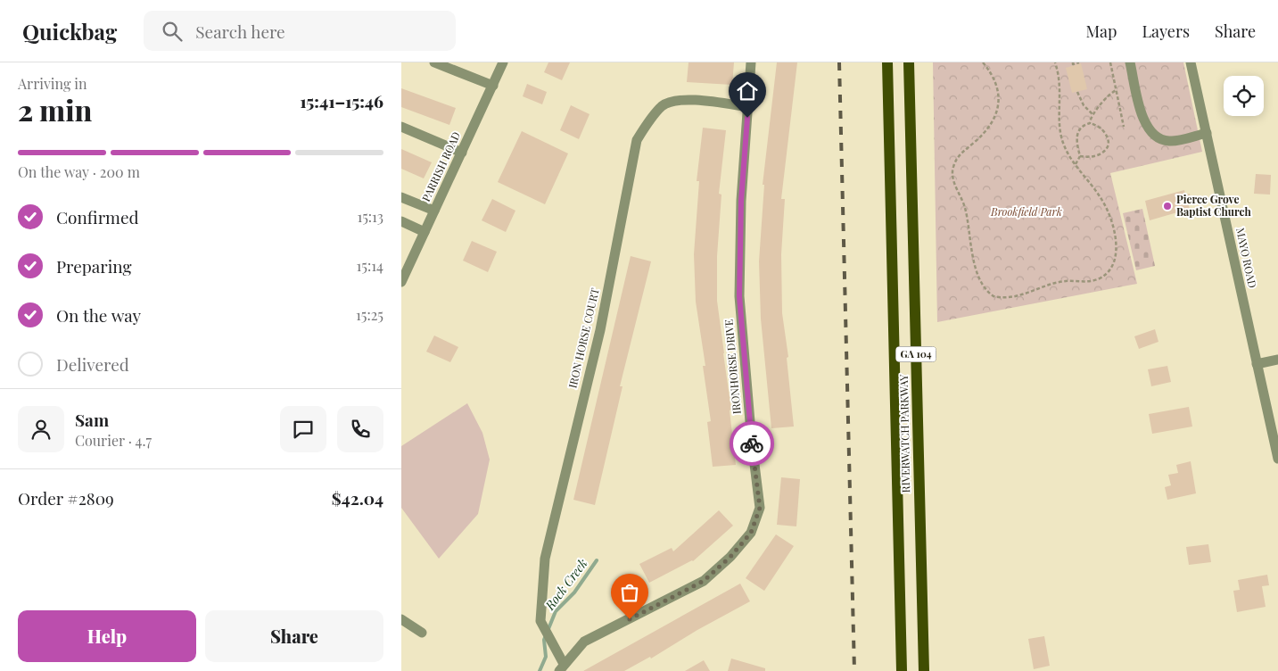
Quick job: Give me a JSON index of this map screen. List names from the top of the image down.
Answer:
{
  "streets": {
    "main road": ["GA 104", "RIVERWATCH PARKWAY"],
    "street": [
      "PARRISH ROAD",
      "MAYO ROAD",
      "IRON HORSE COURT",
      "IRONHORSE DRIVE"
    ]
  },
  "crossings": [
    ["IRON HORSE COURT", "IRONHORSE DRIVE"]
  ],
  "water": ["Rock Creek"],
  "parks": ["Brookfield Park"],
  "places": ["Pierce Grove Baptist Church"],
  "page": {
    "header": "Quickbag",
    "search": "Search here",
    "nav": ["Map", "Layers", "Share"],
    "heading": ["2 min", "Arriving in", "15:41–15:46"],
    "panel": [
      "Sam",
      "Courier · 4.7",
      "Order #2809",
      "$42.04"
    ],
    "bar": "On the way · 200 m",
    "list": [
      ["Confirmed", "15:13"],
      ["Preparing", "15:14"],
      ["On the way", "15:25"],
      "Delivered"
    ],
    "buttons": ["Help", "Share"]
  }
}
